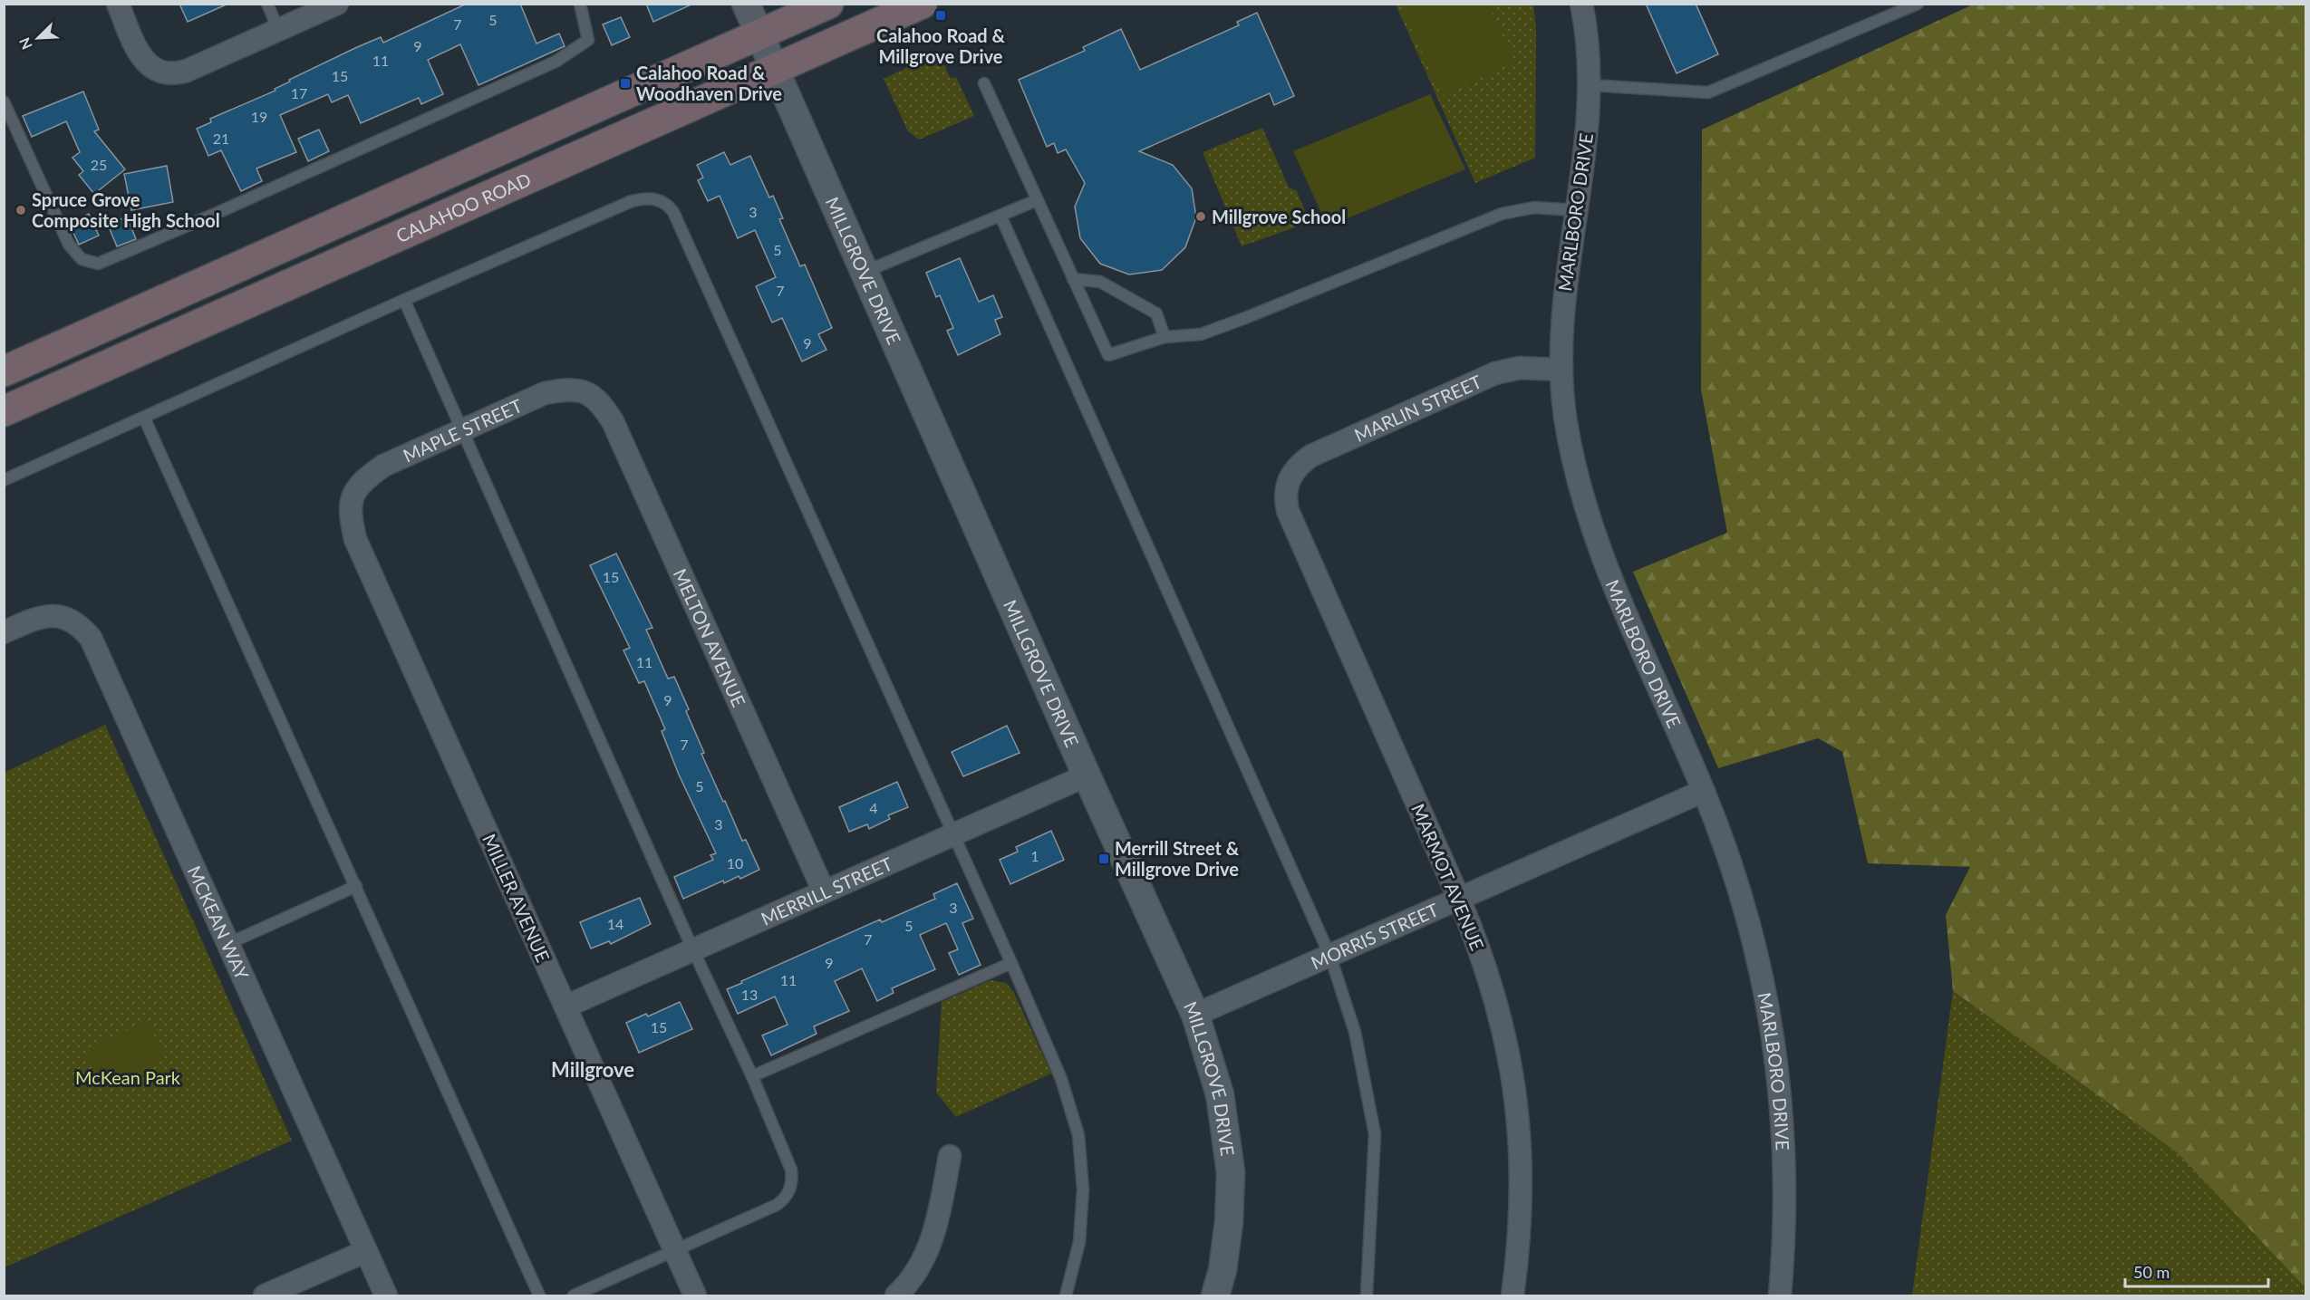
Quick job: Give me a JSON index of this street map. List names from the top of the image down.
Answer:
{
  "streets": {
    "main road": ["CALAHOO ROAD"],
    "street": [
      "MARLBORO DRIVE",
      "MILLGROVE DRIVE",
      "MARLIN STREET",
      "MAPLE STREET",
      "MELTON AVENUE",
      "MARMOT AVENUE",
      "MERRILL STREET",
      "MILLER AVENUE",
      "MCKEAN WAY",
      "MORRIS STREET"
    ]
  },
  "crossings": [
    ["CALAHOO ROAD", "MILLGROVE DRIVE"],
    ["MARLBORO DRIVE", "MARLIN STREET"],
    ["MARLBORO DRIVE", "MORRIS STREET"],
    ["MILLGROVE DRIVE", "MERRILL STREET"],
    ["MILLGROVE DRIVE", "MORRIS STREET"],
    ["MARLIN STREET", "MARMOT AVENUE"],
    ["MAPLE STREET", "MELTON AVENUE"],
    ["MAPLE STREET", "MILLER AVENUE"],
    ["MELTON AVENUE", "MERRILL STREET"],
    ["MARMOT AVENUE", "MORRIS STREET"],
    ["MERRILL STREET", "MILLER AVENUE"]
  ],
  "districts": ["Millgrove"],
  "parks": ["McKean Park"],
  "places": {
    "transit": ["Calahoo Road & Millgrove Drive", "Calahoo Road & Woodhaven Drive", "Merrill Street & Millgrove Drive"],
    "other": ["Spruce Grove Composite High School", "Millgrove School"]
  },
  "house_numbers": [
    "5",
    "7",
    "9",
    "11",
    "15",
    "17",
    "19",
    "21",
    "25",
    "3",
    "5",
    "7",
    "9",
    "15",
    "11",
    "9",
    "7",
    "5",
    "4",
    "3",
    "1",
    "10",
    "3",
    "14",
    "5",
    "7",
    "9",
    "11",
    "13",
    "15"
  ],
  "scale_bar": "50 m",
  "north": "bottom left"
}
